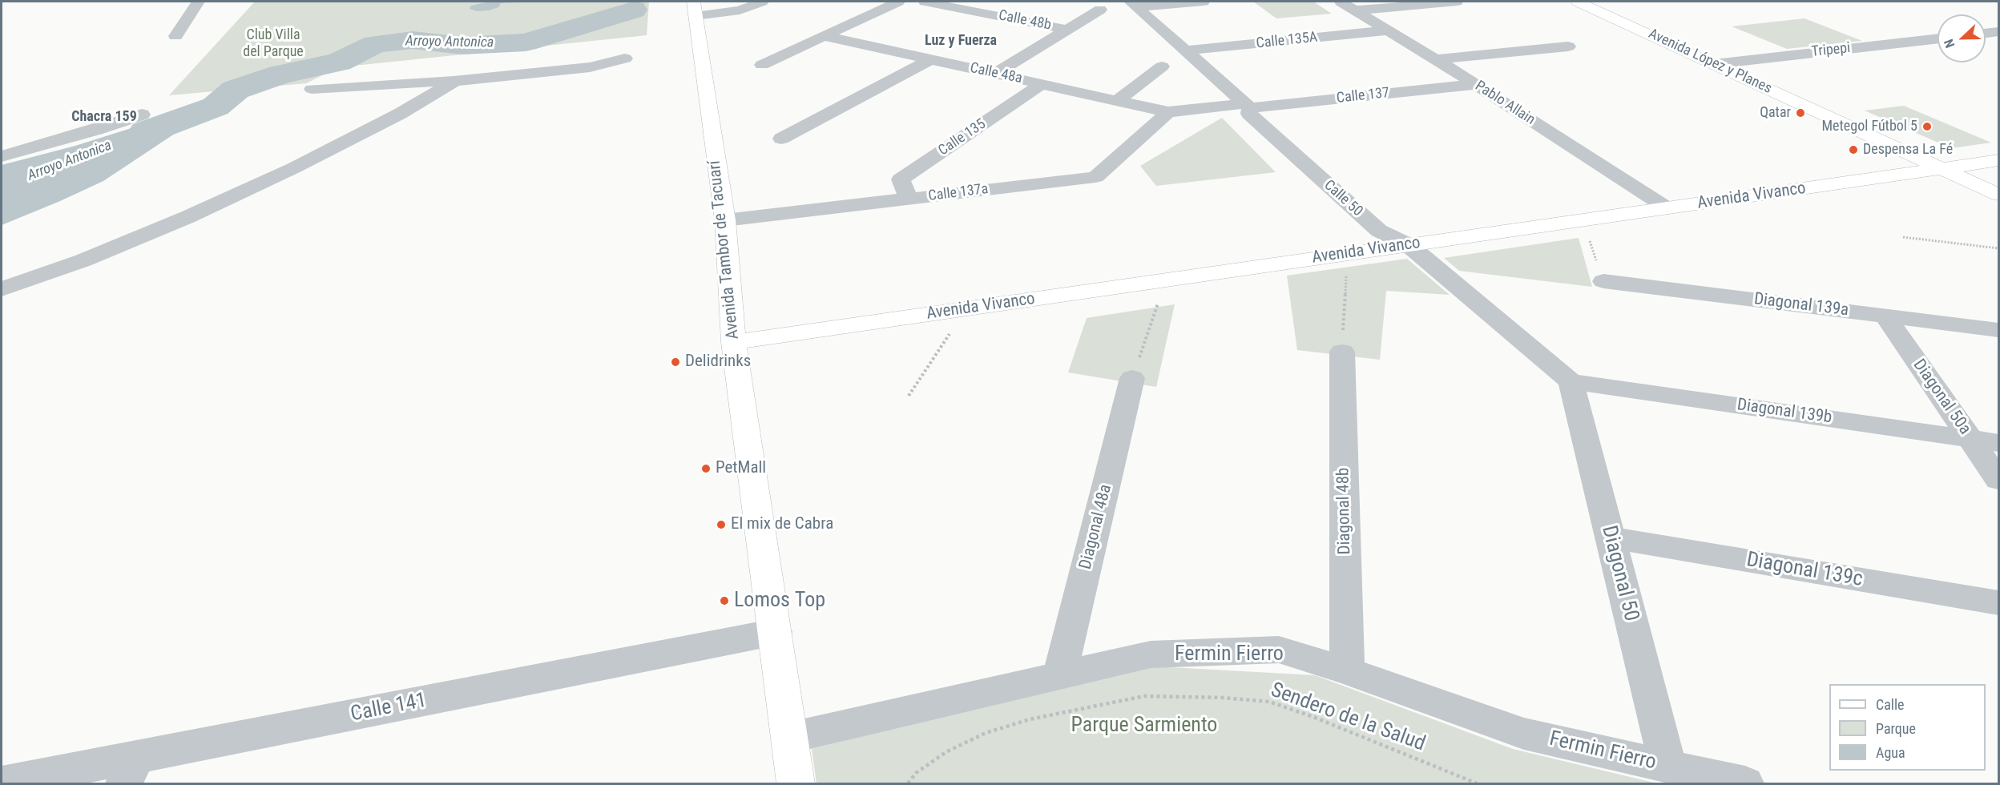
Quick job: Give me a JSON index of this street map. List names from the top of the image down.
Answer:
{
  "streets": {
    "main road": ["Avenida López y Planes", "Avenida Vivanco", "Avenida Tambor de Tacuarí"],
    "street": [
      "Calle 48b",
      "Calle 135A",
      "Tripepi",
      "Calle 48a",
      "Calle 137",
      "Pablo Allain",
      "Calle 135",
      "Calle 137a",
      "Calle 50",
      "Diagonal 139a",
      "Diagonal 50a",
      "Diagonal 139b",
      "Diagonal 48b",
      "Diagonal 48a",
      "Diagonal 139c",
      "Diagonal 50",
      "Fermin Fierro",
      "Calle 141"
    ],
    "path": ["Sendero de la Salud"]
  },
  "crossings": [
    ["Calle 135A", "Pablo Allain"],
    ["Calle 135A", "Calle 50"],
    ["Tripepi", "Avenida López y Planes"],
    ["Avenida López y Planes", "Avenida Vivanco"],
    ["Calle 48a", "Calle 137"],
    ["Calle 48a", "Calle 135"],
    ["Calle 48a", "Calle 137a"],
    ["Calle 137", "Pablo Allain"],
    ["Calle 137", "Calle 137a"],
    ["Calle 137", "Calle 50"],
    ["Pablo Allain", "Avenida Vivanco"],
    ["Calle 135", "Calle 137a"],
    ["Calle 137a", "Avenida Tambor de Tacuarí"],
    ["Avenida Vivanco", "Calle 50"],
    ["Avenida Vivanco", "Avenida Tambor de Tacuarí"],
    ["Calle 50", "Diagonal 139b"],
    ["Calle 50", "Diagonal 50"],
    ["Avenida Tambor de Tacuarí", "Fermin Fierro"],
    ["Avenida Tambor de Tacuarí", "Calle 141"],
    ["Diagonal 139a", "Diagonal 50a"],
    ["Diagonal 50a", "Diagonal 139b"],
    ["Diagonal 139b", "Diagonal 50"],
    ["Diagonal 48b", "Fermin Fierro"],
    ["Diagonal 48a", "Fermin Fierro"],
    ["Diagonal 139c", "Diagonal 50"],
    ["Diagonal 50", "Fermin Fierro"]
  ],
  "districts": ["Luz y Fuerza", "Chacra 159"],
  "water": ["Arroyo Antonica"],
  "parks": ["Club Villa del Parque", "Parque Sarmiento"],
  "places": [
    "Qatar",
    "Metegol Fútbol 5",
    "Despensa La Fé",
    "Delidrinks",
    "PetMall",
    "El mix de Cabra",
    "Lomos Top"
  ],
  "legend": ["Calle", "Parque", "Agua"],
  "north": "left"
}
